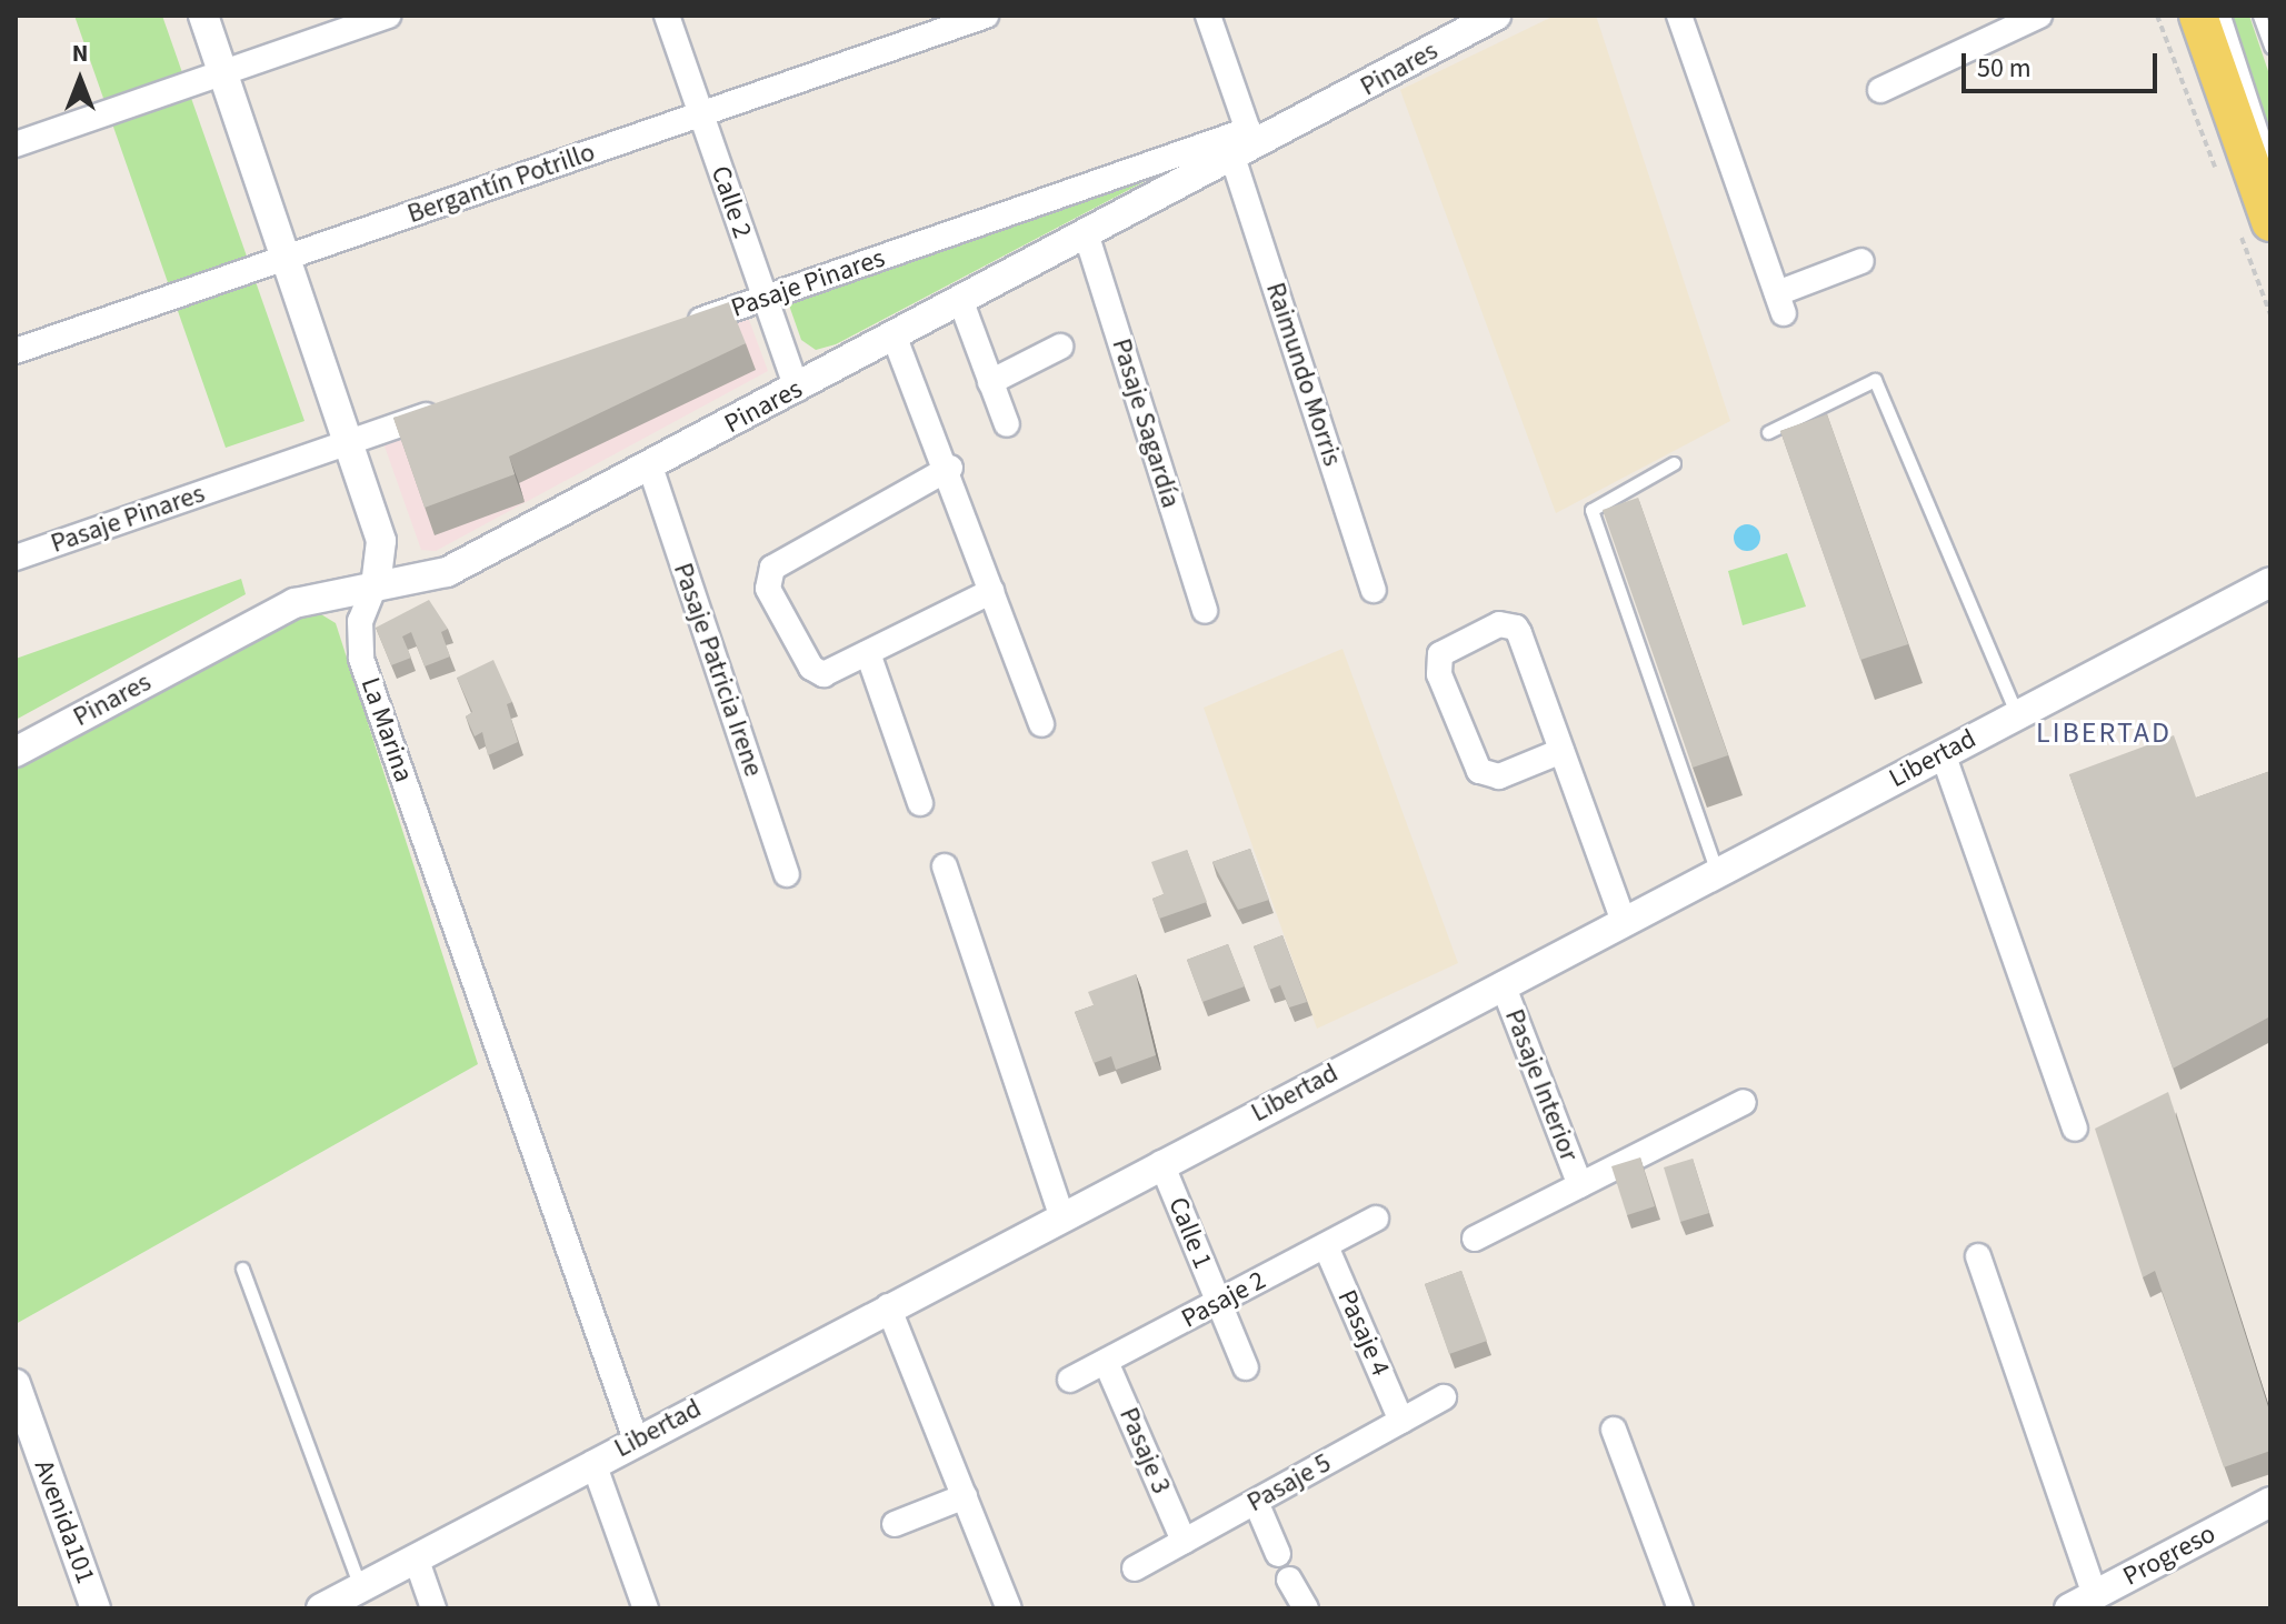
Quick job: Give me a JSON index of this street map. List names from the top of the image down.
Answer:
{
  "streets": {
    "street": [
      "Pinares",
      "Bergantín Potrillo",
      "Calle 2",
      "Pasaje Pinares",
      "Raimundo Morris",
      "Pasaje Sagardía",
      "Pasaje Patricia Irene",
      "La Marina",
      "Libertad",
      "Pasaje Interior",
      "Calle 1",
      "Pasaje 2",
      "Pasaje 4",
      "Pasaje 3",
      "Pasaje 5",
      "Avenida101",
      "Progreso"
    ]
  },
  "crossings": [
    ["Pinares", "Calle 2"],
    ["Pinares", "Pasaje Pinares"],
    ["Pinares", "Raimundo Morris"],
    ["Pinares", "Pasaje Sagardía"],
    ["Pinares", "Pasaje Patricia Irene"],
    ["Pinares", "La Marina"],
    ["Bergantín Potrillo", "Calle 2"],
    ["Bergantín Potrillo", "La Marina"],
    ["Calle 2", "Pasaje Pinares"],
    ["Pasaje Pinares", "Raimundo Morris"],
    ["Pasaje Pinares", "La Marina"],
    ["La Marina", "Libertad"],
    ["Libertad", "Pasaje Interior"],
    ["Libertad", "Calle 1"],
    ["Calle 1", "Pasaje 2"],
    ["Pasaje 2", "Pasaje 4"],
    ["Pasaje 2", "Pasaje 3"],
    ["Pasaje 4", "Pasaje 5"],
    ["Pasaje 3", "Pasaje 5"]
  ],
  "districts": ["LIBERTAD"],
  "scale_bar": "50 m",
  "north": "top"
}
